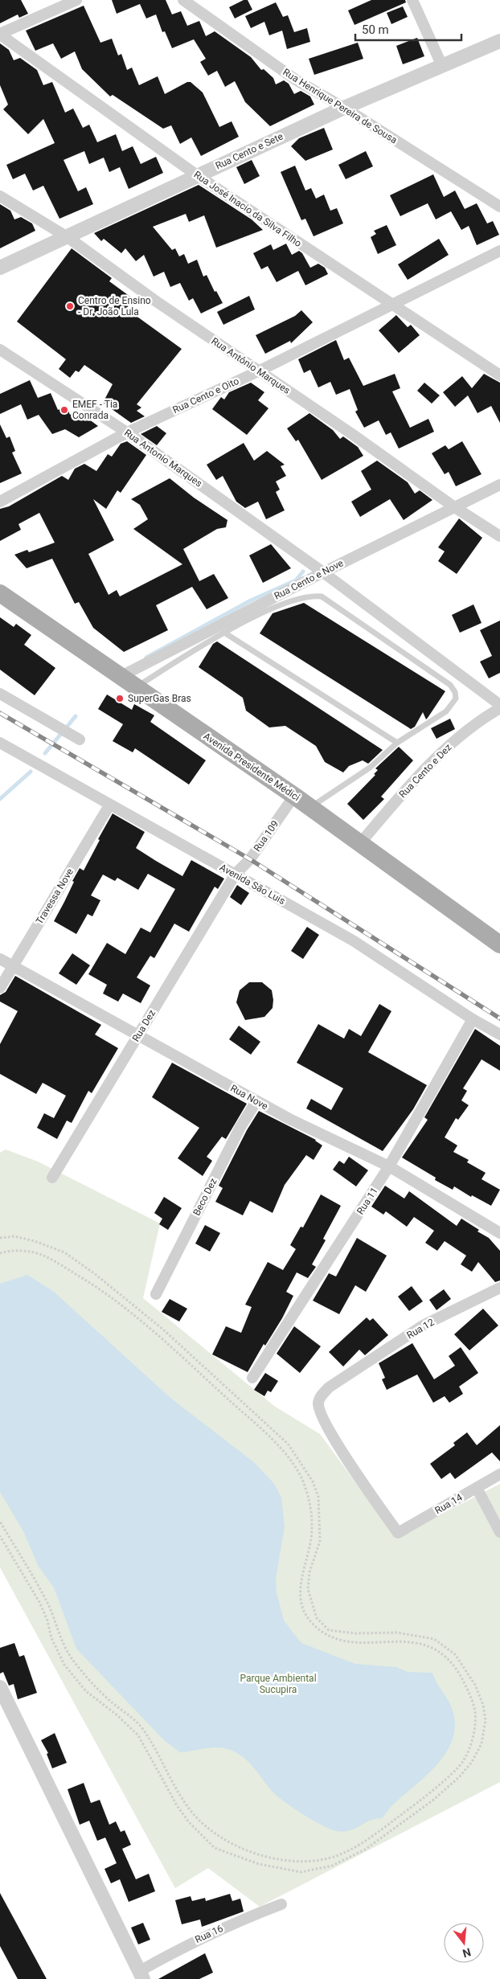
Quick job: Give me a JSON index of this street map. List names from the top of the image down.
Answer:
{
  "streets": {
    "main road": ["Avenida Presidente Médici"],
    "street": [
      "Rua Henrique Pereira de Sousa",
      "Rua Cento e Sete",
      "Rua José Inacio da Silva Filho",
      "Rua Antônio Marques",
      "Rua Cento e Oito",
      "Rua Antonio Marques",
      "Rua Cento e Nove",
      "Rua Cento e Dez",
      "Rua 109",
      "Avenida São Luis",
      "Travessa Nove",
      "Rua Dez",
      "Rua Nove",
      "Beco Dez",
      "Rua 11",
      "Rua 12",
      "Rua 14",
      "Rua 16"
    ]
  },
  "crossings": [
    ["Rua Henrique Pereira de Sousa", "Rua Cento e Sete"],
    ["Rua Cento e Sete", "Rua José Inacio da Silva Filho"],
    ["Rua Cento e Sete", "Rua Antônio Marques"],
    ["Rua José Inacio da Silva Filho", "Rua Cento e Oito"],
    ["Rua Antônio Marques", "Rua Cento e Oito"],
    ["Rua Antônio Marques", "Rua Cento e Nove"],
    ["Rua Cento e Oito", "Rua Antonio Marques"],
    ["Rua Antonio Marques", "Rua Cento e Nove"],
    ["Rua Antonio Marques", "Rua Cento e Dez"],
    ["Rua Cento e Nove", "Avenida Presidente Médici"],
    ["Avenida Presidente Médici", "Rua Cento e Dez"],
    ["Avenida Presidente Médici", "Rua 109"],
    ["Rua 109", "Avenida São Luis"],
    ["Rua 109", "Rua Dez"],
    ["Avenida São Luis", "Travessa Nove"],
    ["Avenida São Luis", "Rua Dez"],
    ["Avenida São Luis", "Rua 11"],
    ["Travessa Nove", "Rua Nove"],
    ["Rua Dez", "Rua Nove"],
    ["Rua Nove", "Beco Dez"],
    ["Rua Nove", "Rua 11"],
    ["Rua 12", "Rua 14"]
  ],
  "parks": ["Parque Ambiental Sucupira"],
  "places": ["Centro de Ensino - Dr. João Lula", "EMEF - Tia Conrada", "SuperGas Bras"],
  "scale_bar": "50 m",
  "north": "bottom"
}
